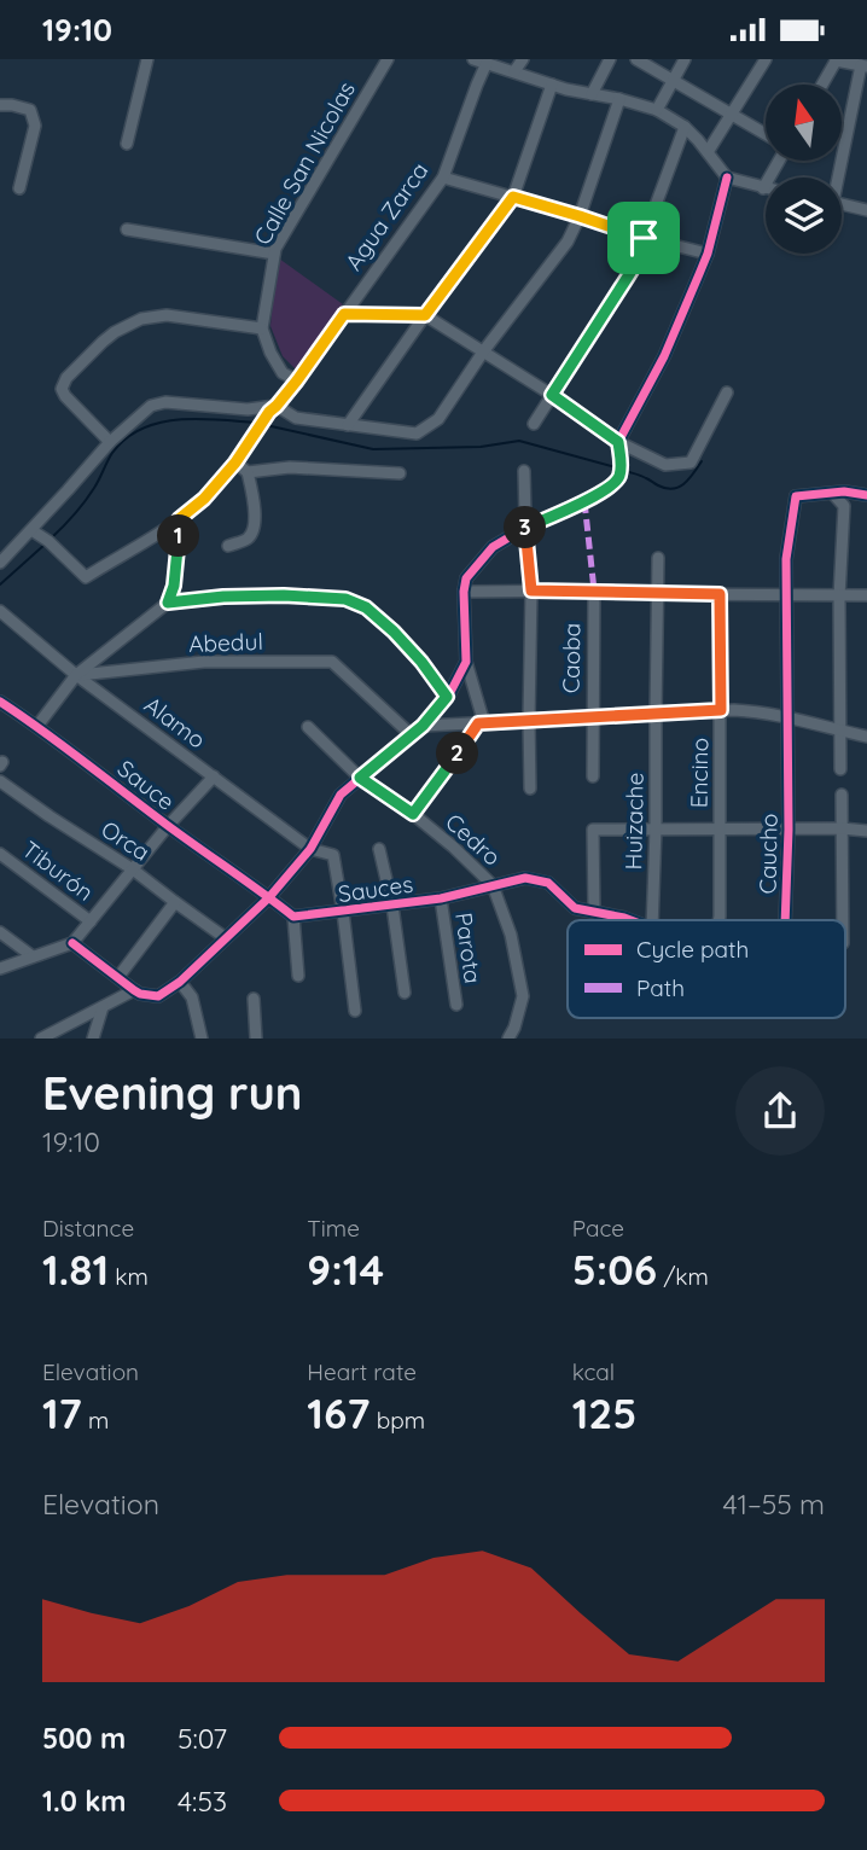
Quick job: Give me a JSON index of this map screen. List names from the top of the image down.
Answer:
{
  "streets": {
    "street": [
      "Calle San Nicolas",
      "Agua Zarca",
      "Abedul",
      "Caoba",
      "Alamo",
      "Encino",
      "Sauce",
      "Huizache",
      "Cedro",
      "Orca",
      "Caucho",
      "Tiburón",
      "Sauces",
      "Parota"
    ]
  },
  "crossings": [
    ["Abedul", "Alamo"],
    ["Alamo", "Sauces"],
    ["Cedro", "Sauces"],
    ["Sauces", "Parota"]
  ],
  "legend": ["Cycle path", "Path"],
  "north": "top",
  "page": {
    "status": "19:10",
    "pins": ["3", "1", "2"],
    "heading": ["Evening run", "19:10"],
    "stats": [
      ["Distance", "1.81 km"],
      ["Time", "9:14"],
      ["Pace", "5:06 /km"],
      ["Elevation", "17 m"],
      ["Heart rate", "167 bpm"],
      ["kcal", "125"]
    ],
    "chart": ["Elevation", "41–55 m"],
    "list": [
      {
        "name": "500 m",
        "note": "5:07"
      },
      {
        "name": "1.0 km",
        "note": "4:53"
      }
    ]
  }
}
